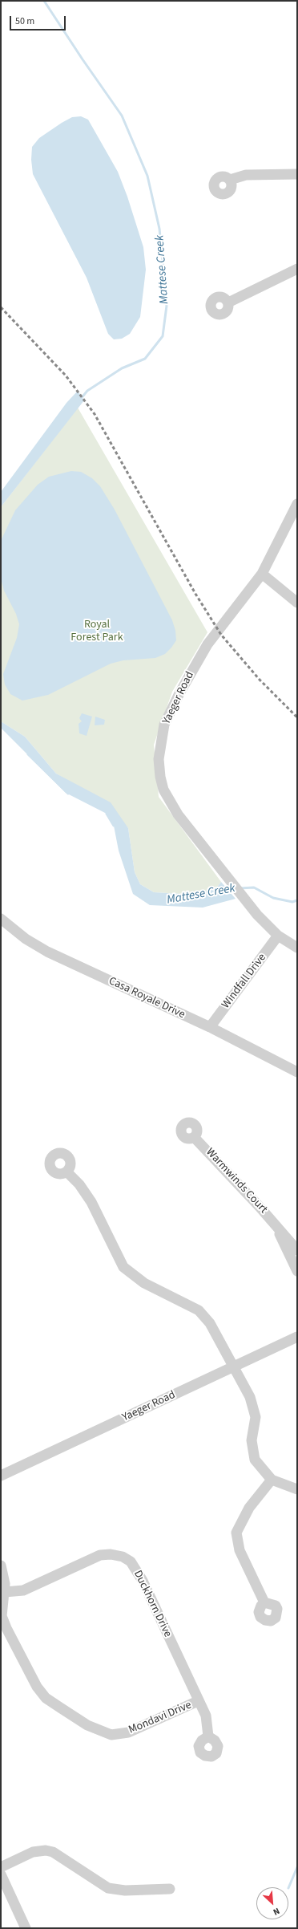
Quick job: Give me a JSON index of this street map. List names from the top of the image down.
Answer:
{
  "streets": {
    "street": [
      "Yaeger Road",
      "Windfall Drive",
      "Casa Royale Drive",
      "Warmwinds Court",
      "Duckhorn Drive",
      "Mondavi Drive"
    ]
  },
  "crossings": [
    ["Yaeger Road", "Windfall Drive"],
    ["Windfall Drive", "Casa Royale Drive"],
    ["Duckhorn Drive", "Mondavi Drive"]
  ],
  "water": ["Mattese Creek"],
  "parks": ["Royal Forest Park"],
  "scale_bar": "50 m",
  "north": "bottom right"
}
